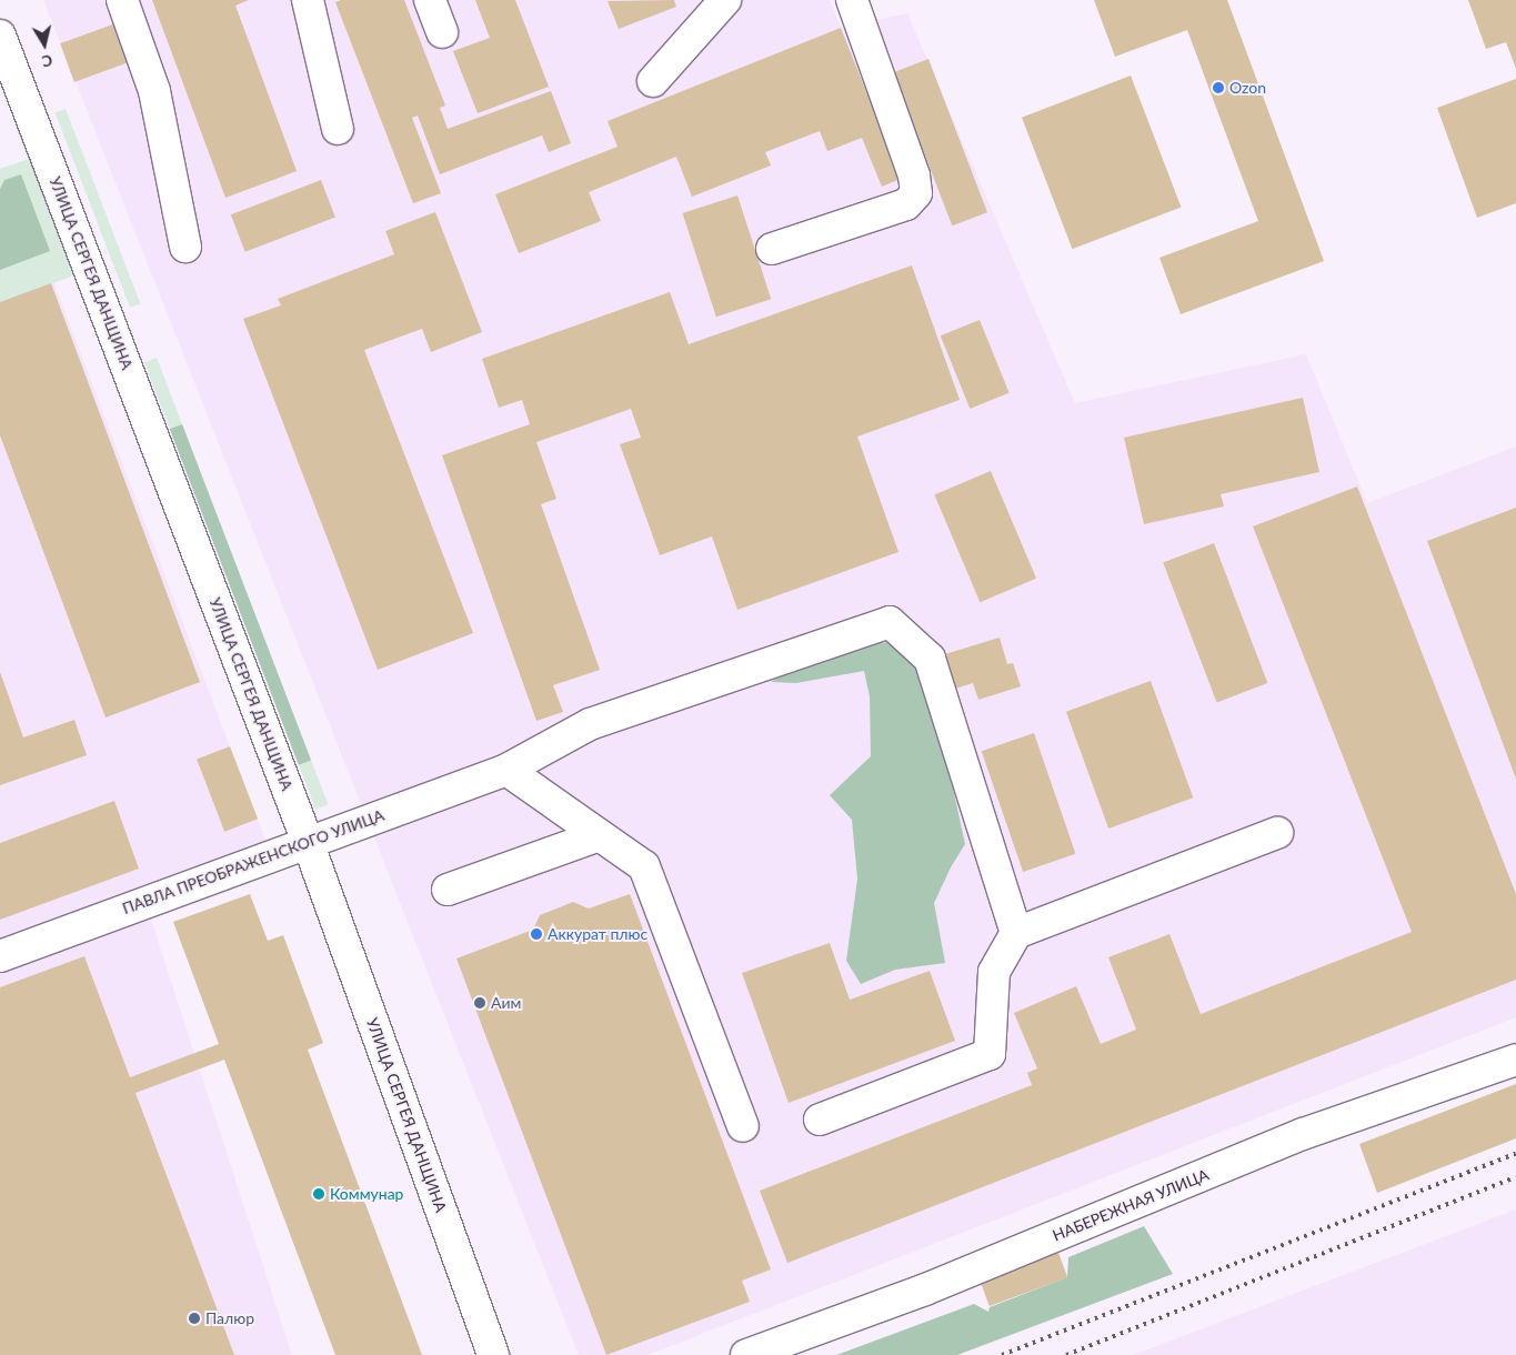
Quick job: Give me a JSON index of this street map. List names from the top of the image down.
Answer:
{
  "streets": {
    "street": ["УЛИЦА СЕРГЕЯ ДАНЩИНА", "ПАВЛА ПРЕОБРАЖЕНСКОГО УЛИЦА", "НАБЕРЕЖНАЯ УЛИЦА"]
  },
  "crossings": [
    ["УЛИЦА СЕРГЕЯ ДАНЩИНА", "ПАВЛА ПРЕОБРАЖЕНСКОГО УЛИЦА"]
  ],
  "places": [
    "Ozon",
    "Аккурат плюс",
    "Аим",
    "Коммунар",
    "Палюр"
  ],
  "north": "bottom"
}
